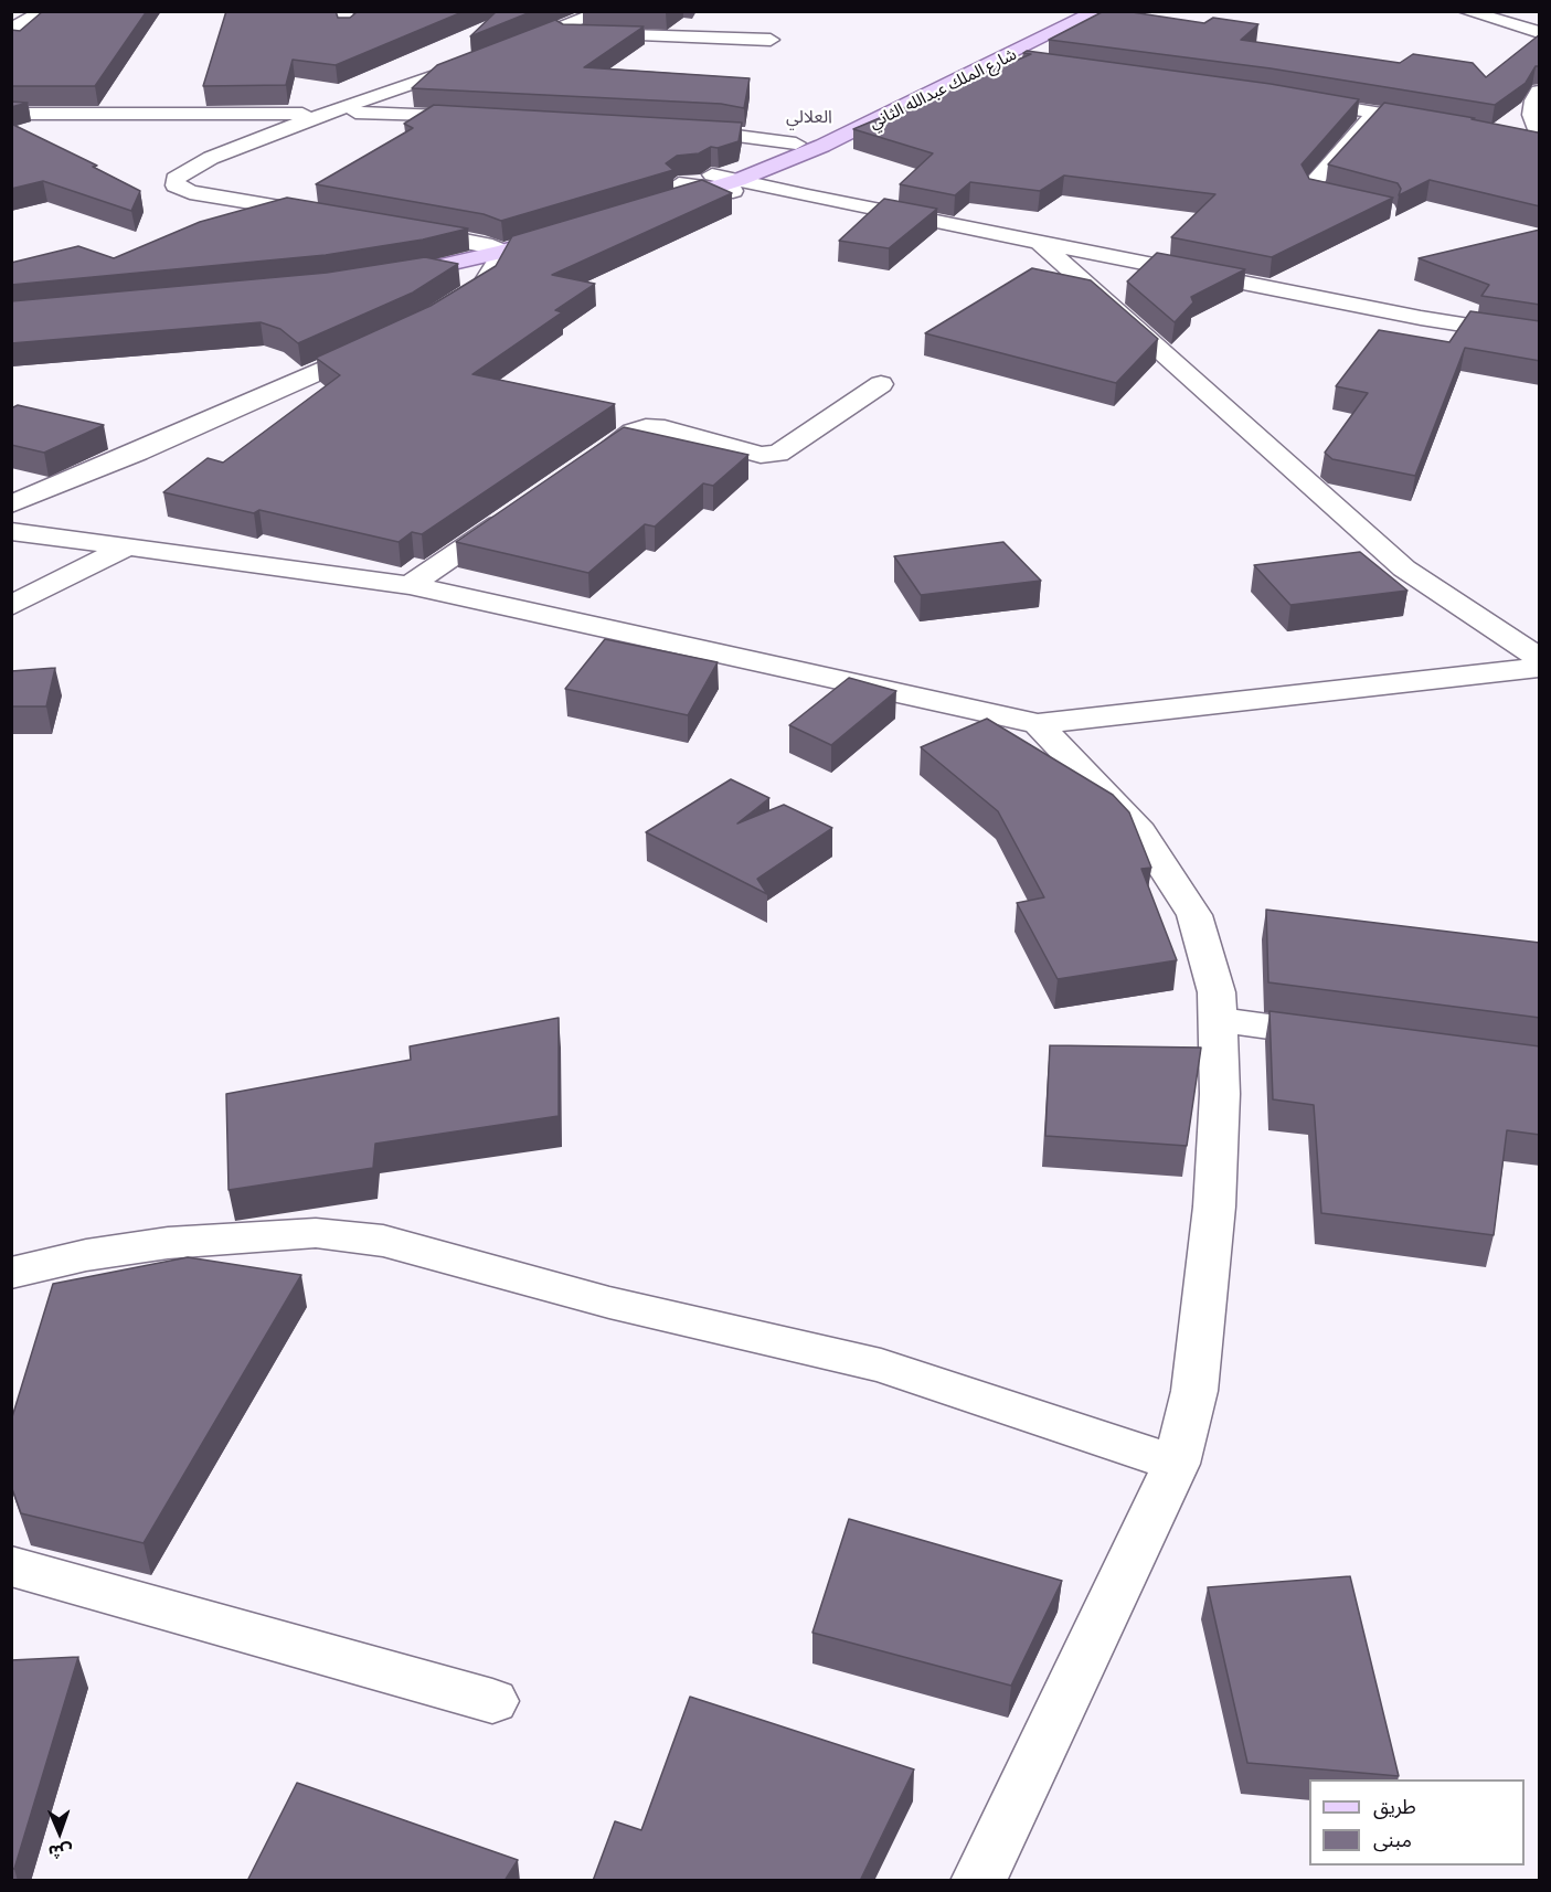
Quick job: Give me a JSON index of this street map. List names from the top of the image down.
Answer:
{
  "streets": {
    "main road": ["شارع الملك عبدالله الثاني"]
  },
  "districts": ["العلالي"],
  "legend": ["طريق", "مبنى"],
  "north": "bottom"
}
